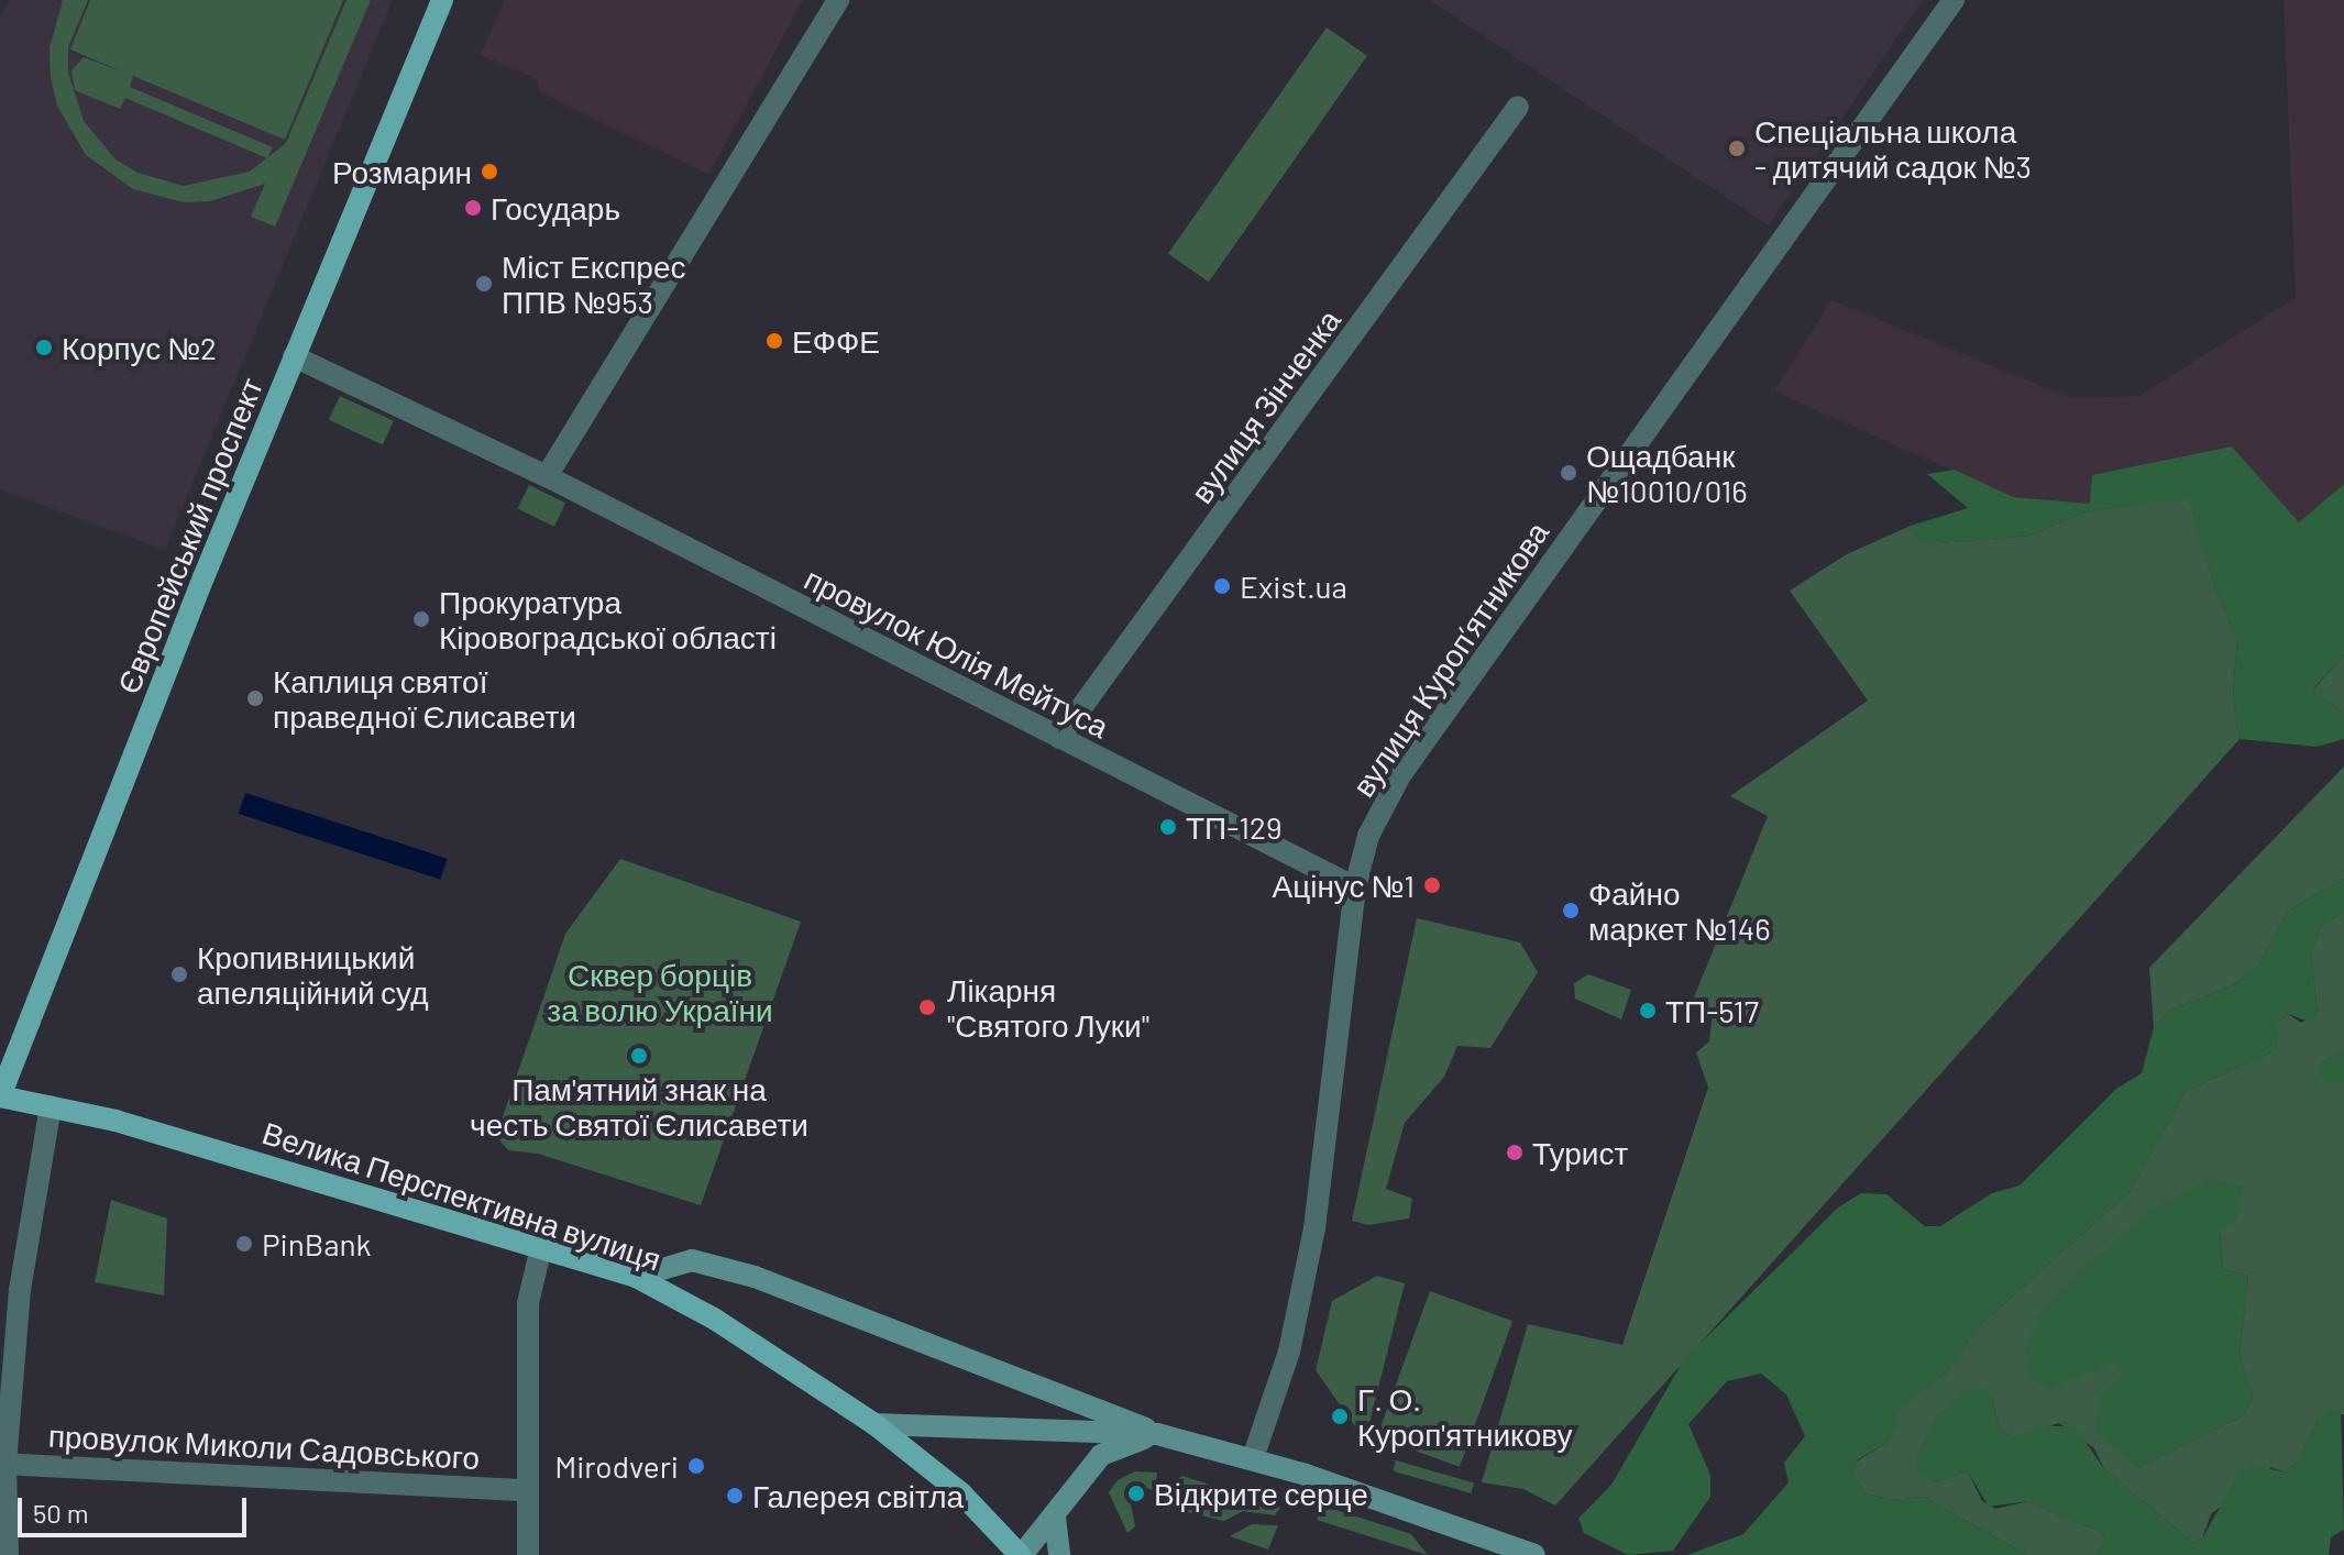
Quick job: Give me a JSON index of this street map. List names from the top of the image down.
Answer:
{
  "streets": {
    "main road": ["Європейський проспект", "Велика Перспективна вулиця"],
    "street": [
      "вулиця Зінченка",
      "провулок Юлія Мейтуса",
      "вулиця Куропʼятникова",
      "провулок Миколи Садовського"
    ]
  },
  "crossings": [
    ["вулиця Зінченка", "провулок Юлія Мейтуса"],
    ["Європейський проспект", "провулок Юлія Мейтуса"],
    ["Європейський проспект", "Велика Перспективна вулиця"],
    ["провулок Юлія Мейтуса", "вулиця Куропʼятникова"]
  ],
  "parks": ["Сквер борців за волю України"],
  "places": [
    "Спеціальна школа - дитячий садок №3",
    "Розмарин",
    "Государь",
    "Міст Експрес ППВ №953",
    "ЕФФЕ",
    "Корпус №2",
    "Ощадбанк №10010/016",
    "Exist.ua",
    "Прокуратура Кіровоградської області",
    "Каплиця святої праведної Єлисавети",
    "ТП-129",
    "Ацінус №1",
    "Файно маркет №146",
    "Кропивницький апеляційний суд",
    "Лікарня \"Святого Луки\"",
    "ТП-517",
    "Пам'ятний знак на честь Святої Єлисавети",
    "Турист",
    "PinBank",
    "Г. О. Куроп'ятникову",
    "Mirodveri",
    "Відкрите серце",
    "Галерея світла"
  ],
  "scale_bar": "50 m"
}
